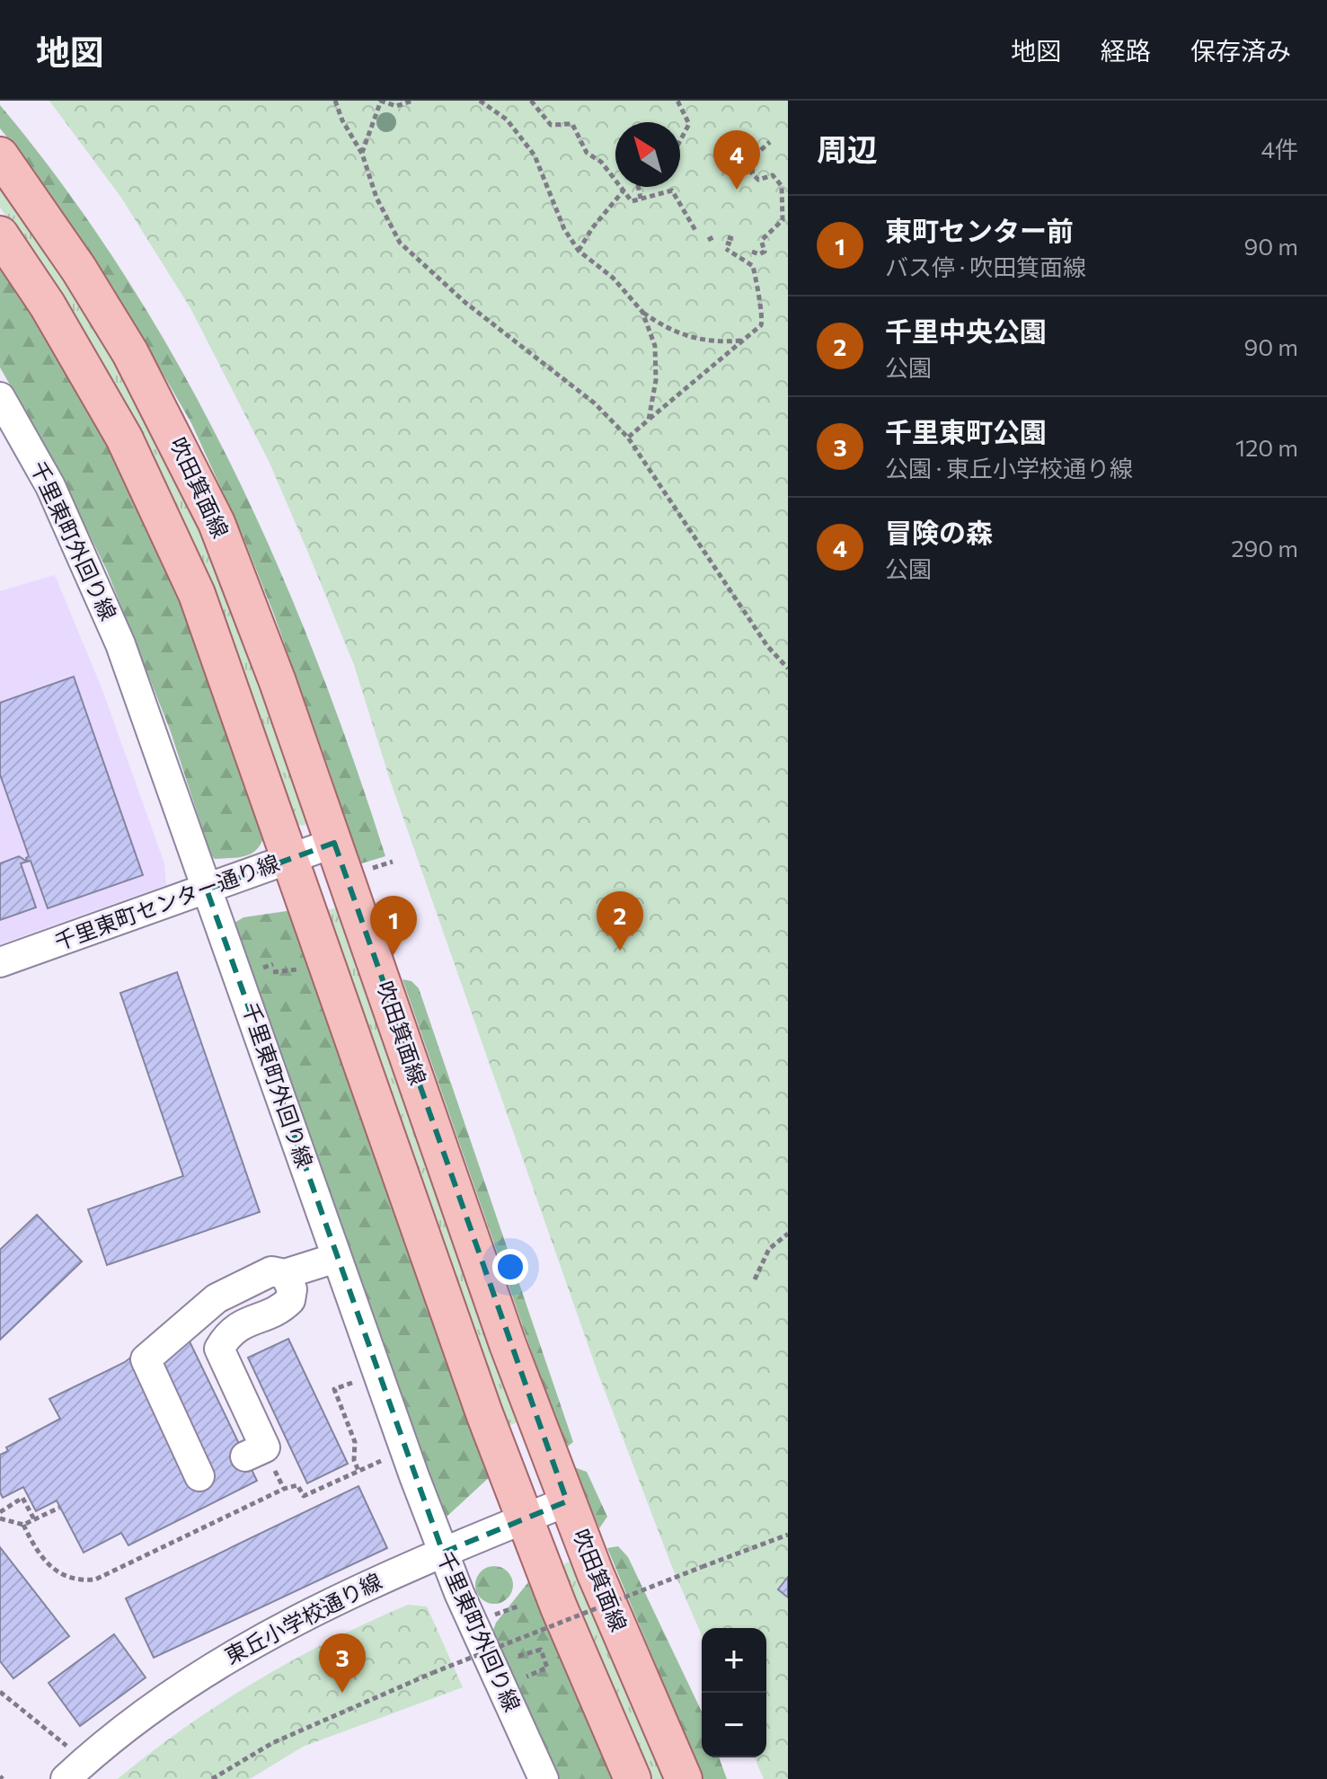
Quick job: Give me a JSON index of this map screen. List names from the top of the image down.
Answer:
{
  "streets": {
    "main road": ["吹田箕面線"],
    "street": ["千里東町外回り線", "千里東町センター通り線", "東丘小学校通り線"]
  },
  "crossings": [
    ["吹田箕面線", "千里東町センター通り線"],
    ["吹田箕面線", "東丘小学校通り線"],
    ["千里東町外回り線", "千里東町センター通り線"],
    ["千里東町外回り線", "東丘小学校通り線"]
  ],
  "north": "top left",
  "page": {
    "header": "地図",
    "nav": ["地図", "経路", "保存済み"],
    "heading": ["周辺", "4件"],
    "pins": [
      "4",
      "2",
      "1",
      "3"
    ],
    "list": [
      {
        "mark": "1",
        "name": "東町センター前",
        "note": "バス停 · 吹田箕面線",
        "value": "90 m"
      },
      {
        "mark": "2",
        "name": "千里中央公園",
        "note": "公園",
        "value": "90 m"
      },
      {
        "mark": "3",
        "name": "千里東町公園",
        "note": "公園 · 東丘小学校通り線",
        "value": "120 m"
      },
      {
        "mark": "4",
        "name": "冒険の森",
        "note": "公園",
        "value": "290 m"
      }
    ],
    "map_buttons": ["+", "−"]
  }
}
